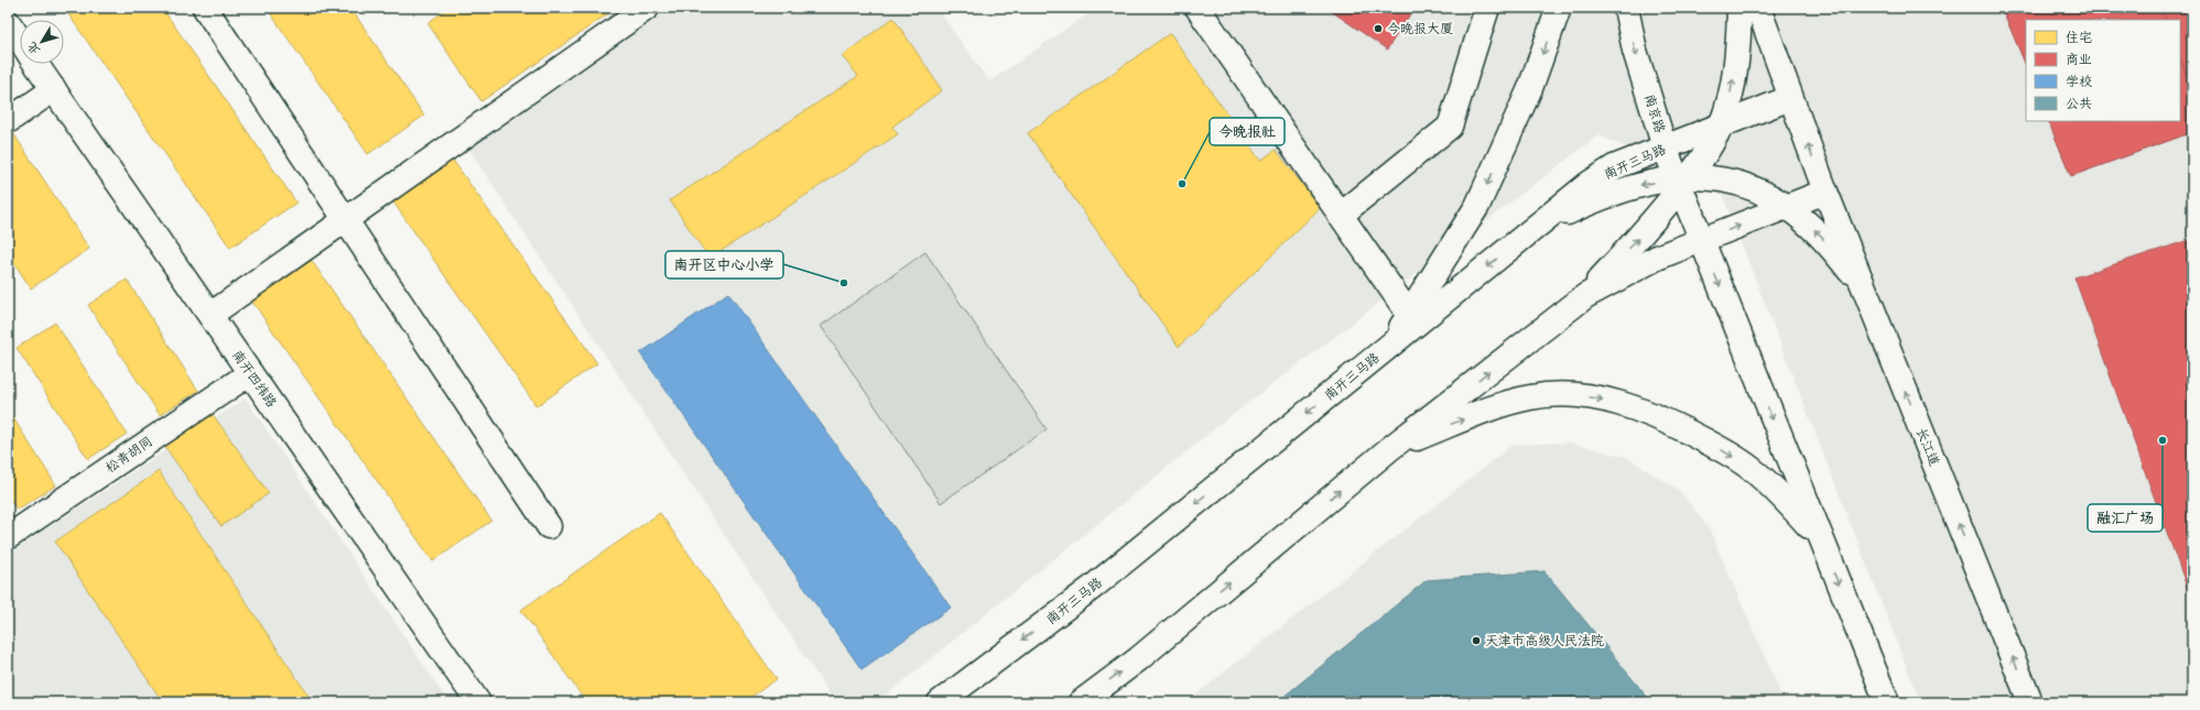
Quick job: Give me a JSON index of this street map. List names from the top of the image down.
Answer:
{
  "streets": {
    "main road": [
      "南京路",
      "南开三马路",
      "南开四纬路",
      "长江道",
      "松青胡同"
    ]
  },
  "crossings": [
    ["南京路", "南开三马路"],
    ["南开四纬路", "松青胡同"]
  ],
  "places": [
    "今晚报大厦",
    "今晚报社",
    "南开区中心小学",
    "融汇广场",
    "天津市高级人民法院"
  ],
  "legend": [
    "住宅",
    "商业",
    "学校",
    "公共"
  ],
  "north": "bottom left"
}
